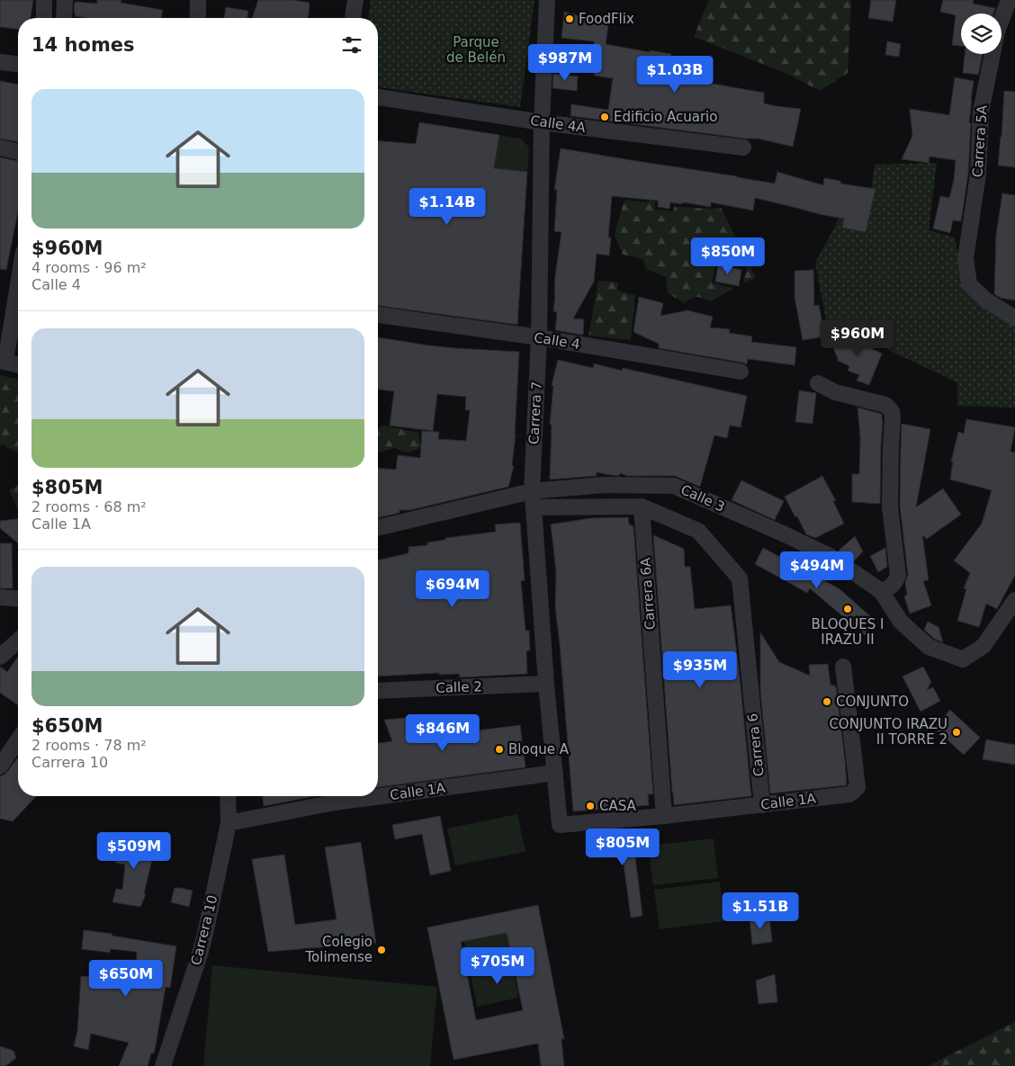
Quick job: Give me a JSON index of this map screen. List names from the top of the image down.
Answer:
{
  "streets": {
    "street": [
      "Calle 4A",
      "Carrera 5A",
      "Calle 4",
      "Carrera 7",
      "Calle 3",
      "Carrera 6A",
      "Calle 2",
      "Carrera 6",
      "Calle 1A",
      "Carrera 10"
    ]
  },
  "crossings": [
    ["Calle 4A", "Carrera 7"],
    ["Calle 4", "Carrera 7"],
    ["Carrera 7", "Calle 3"],
    ["Carrera 7", "Calle 2"],
    ["Carrera 7", "Calle 1A"],
    ["Carrera 6A", "Carrera 6"],
    ["Carrera 6A", "Calle 1A"],
    ["Carrera 6", "Calle 1A"],
    ["Calle 1A", "Carrera 10"]
  ],
  "parks": ["Parque de Belén"],
  "places": [
    "FoodFlix",
    "Edificio Acuario",
    "BLOQUES I IRAZU II",
    "CONJUNTO",
    "CONJUNTO IRAZU II TORRE 2",
    "Bloque A",
    "CASA",
    "Colegio Tolimense"
  ],
  "page": {
    "heading": "14 homes",
    "price": [
      "$987M",
      "$1.03B",
      "$1.14B",
      "$850M",
      "$960M",
      "$494M",
      "$694M",
      "$935M",
      "$846M",
      "$805M",
      "$509M",
      "$1.51B",
      "$705M",
      "$650M"
    ],
    "list": [
      {
        "name": "$960M",
        "note": "4 rooms · 96 m² · Calle 4"
      },
      {
        "name": "$805M",
        "note": "2 rooms · 68 m² · Calle 1A"
      },
      {
        "name": "$650M",
        "note": "2 rooms · 78 m² · Carrera 10"
      }
    ]
  }
}
